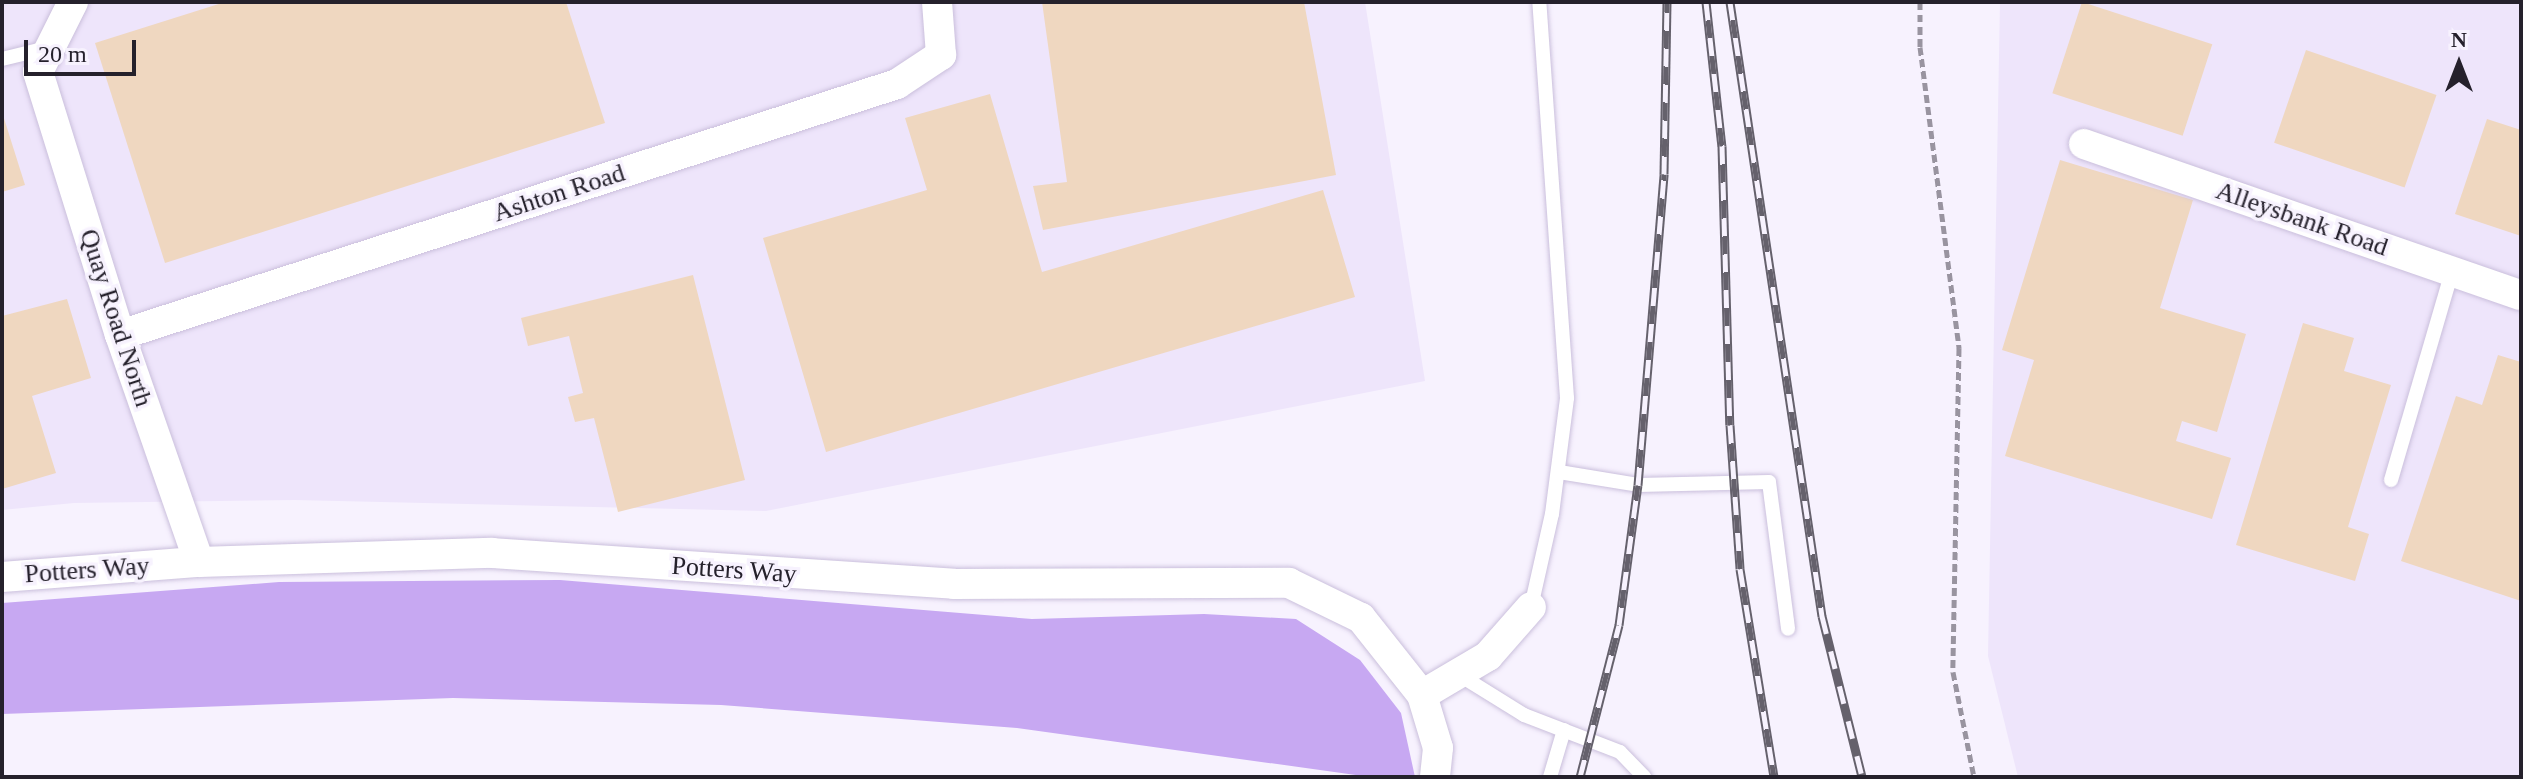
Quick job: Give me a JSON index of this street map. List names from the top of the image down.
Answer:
{
  "streets": {
    "street": [
      "Ashton Road",
      "Alleysbank Road",
      "Quay Road North",
      "Potters Way"
    ]
  },
  "crossings": [
    ["Ashton Road", "Quay Road North"],
    ["Quay Road North", "Potters Way"]
  ],
  "scale_bar": "20 m",
  "north": "top"
}
